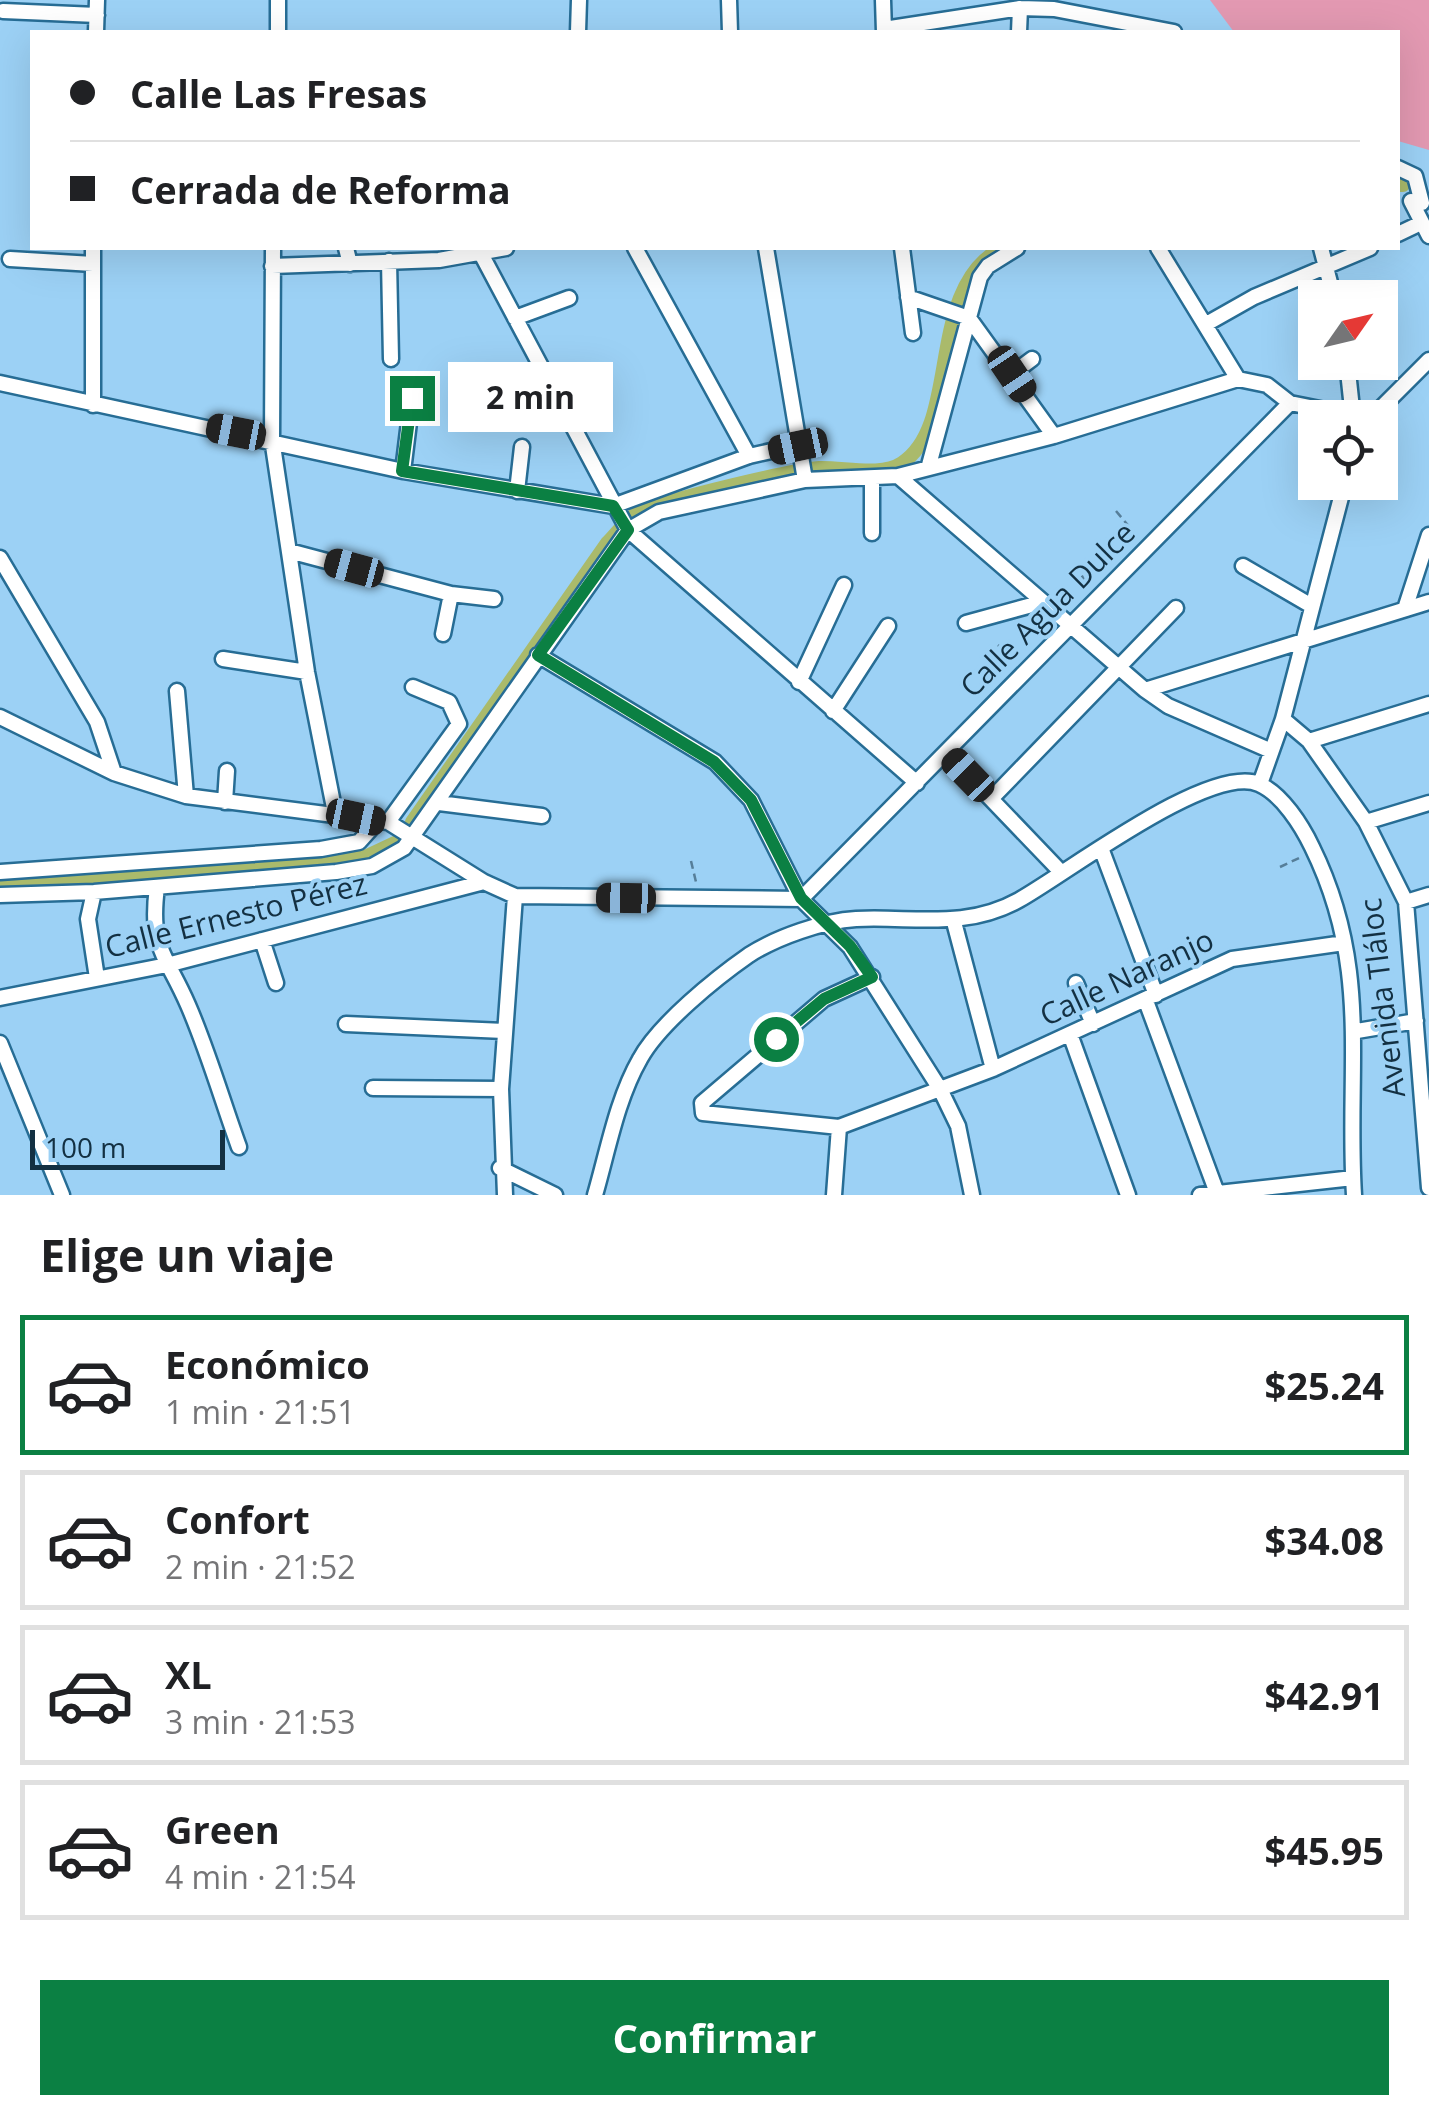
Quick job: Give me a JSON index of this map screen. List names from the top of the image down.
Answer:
{
  "streets": {
    "street": [
      "Calle Agua Dulce",
      "Calle Ernesto Pérez",
      "Calle Naranjo",
      "Avenida Tláloc"
    ]
  },
  "scale_bar": "100 m",
  "north": "top right",
  "page": {
    "banner": ["Calle Las Fresas", "Cerrada de Reforma"],
    "bubble": "2 min",
    "scale": "100 m",
    "heading": "Elige un viaje",
    "list": [
      {
        "name": "Económico",
        "note": "1 min · 21:51",
        "value": "$25.24"
      },
      {
        "name": "Confort",
        "note": "2 min · 21:52",
        "value": "$34.08"
      },
      {
        "name": "XL",
        "note": "3 min · 21:53",
        "value": "$42.91"
      },
      {
        "name": "Green",
        "note": "4 min · 21:54",
        "value": "$45.95"
      }
    ],
    "buttons": "Confirmar"
  }
}
